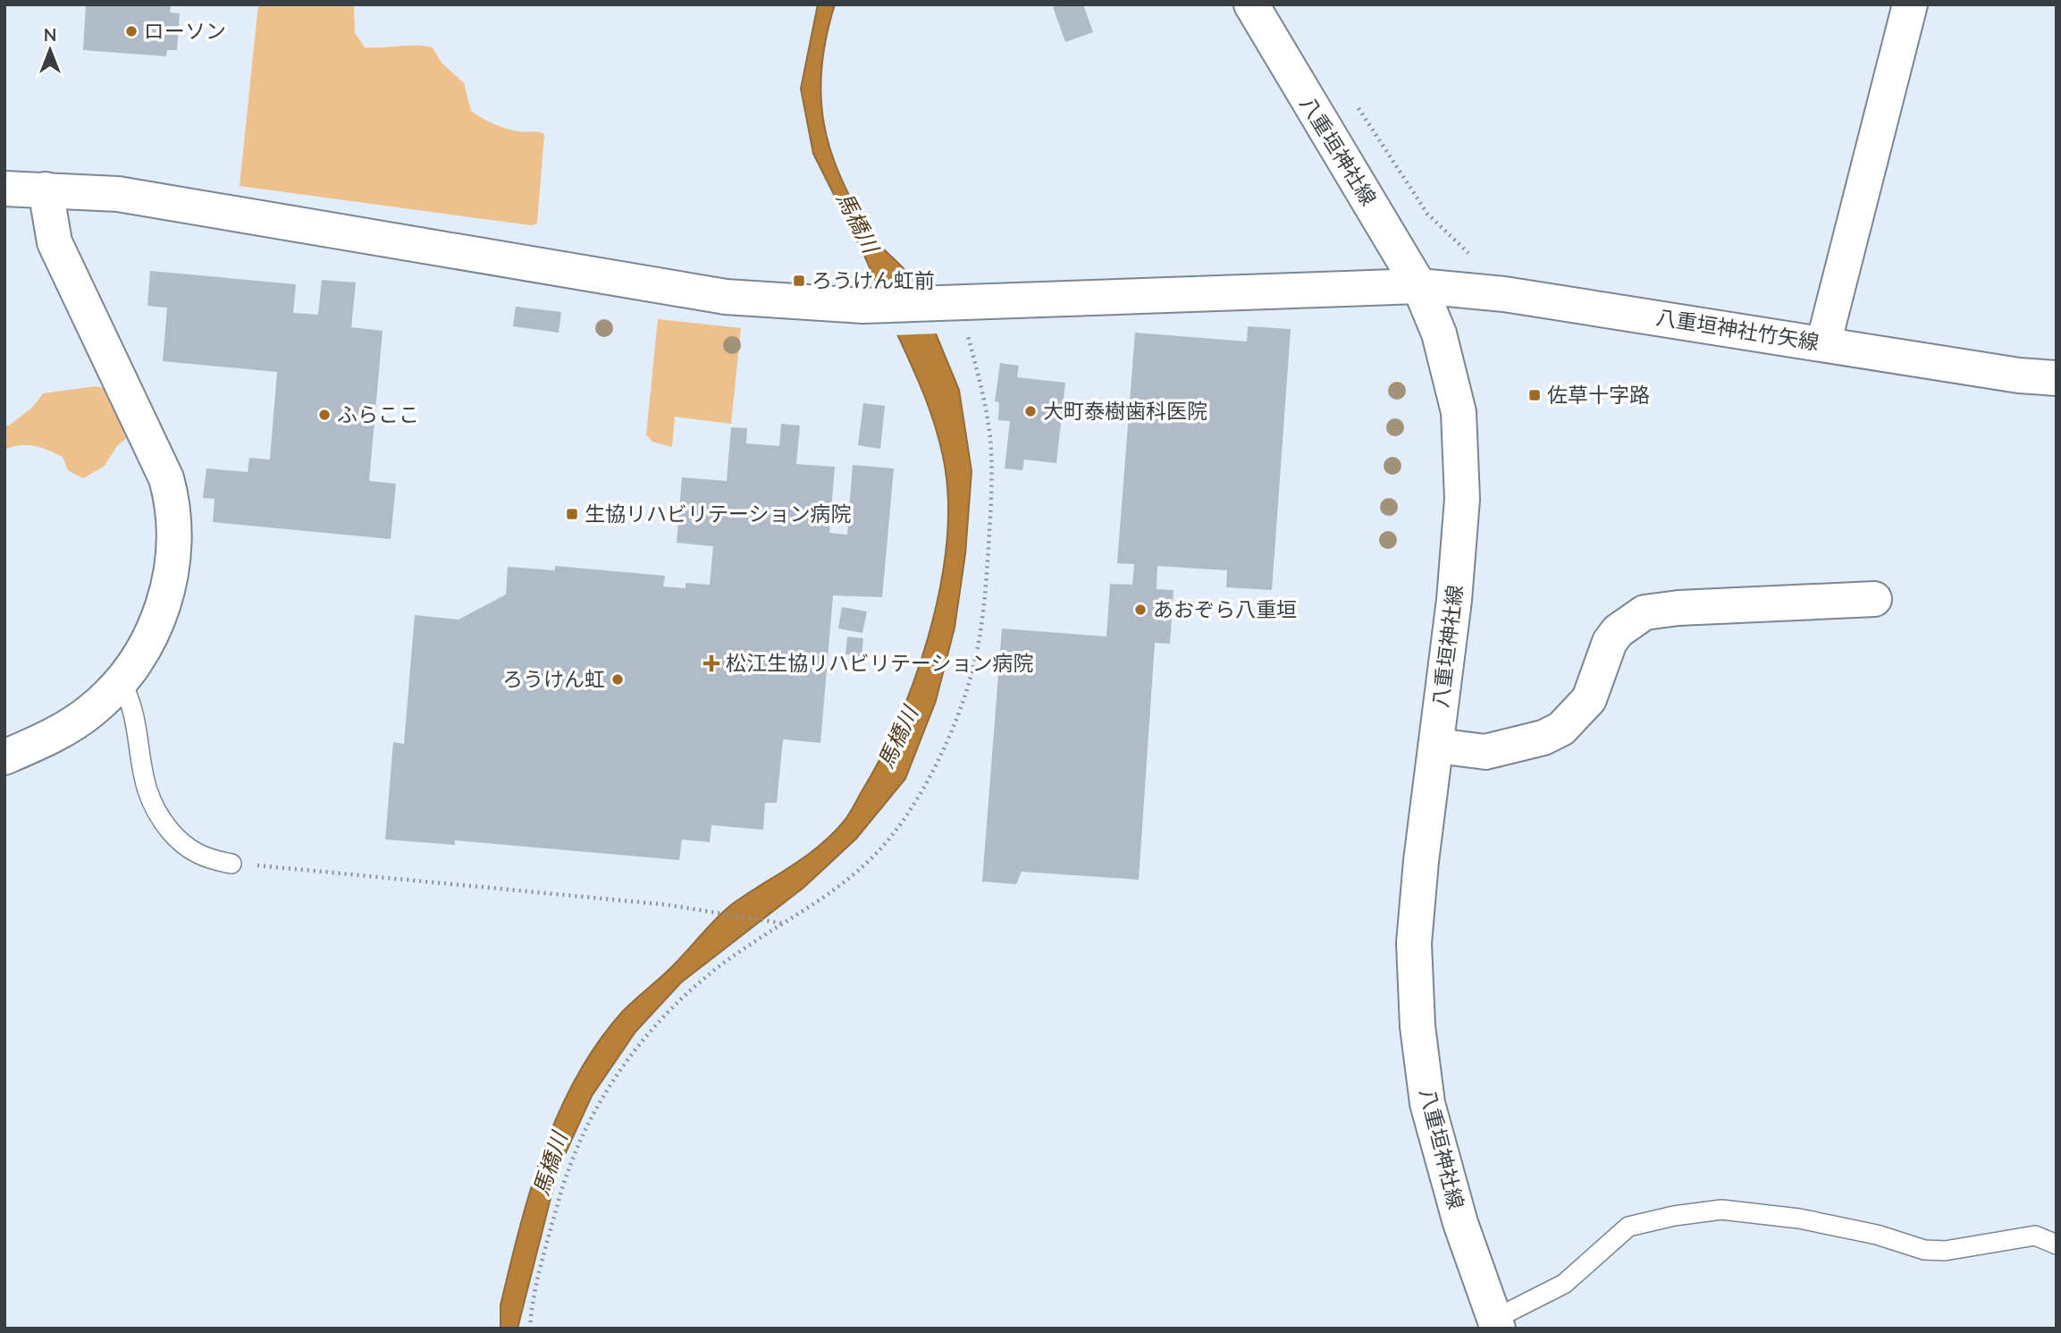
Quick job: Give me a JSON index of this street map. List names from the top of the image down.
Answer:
{
  "streets": {
    "street": ["八重垣神社線", "八重垣神社竹矢線"]
  },
  "crossings": [
    ["八重垣神社線", "八重垣神社竹矢線"]
  ],
  "water": ["馬橋川"],
  "places": {
    "other": [
      "ローソン",
      "大町泰樹歯科医院",
      "ふらここ",
      "あおぞら八重垣",
      "ろうけん虹"
    ],
    "transit": ["ろうけん虹前", "佐草十字路", "生協リハビリテーション病院"],
    "health": ["松江生協リハビリテーション病院"]
  },
  "north": "top"
}
